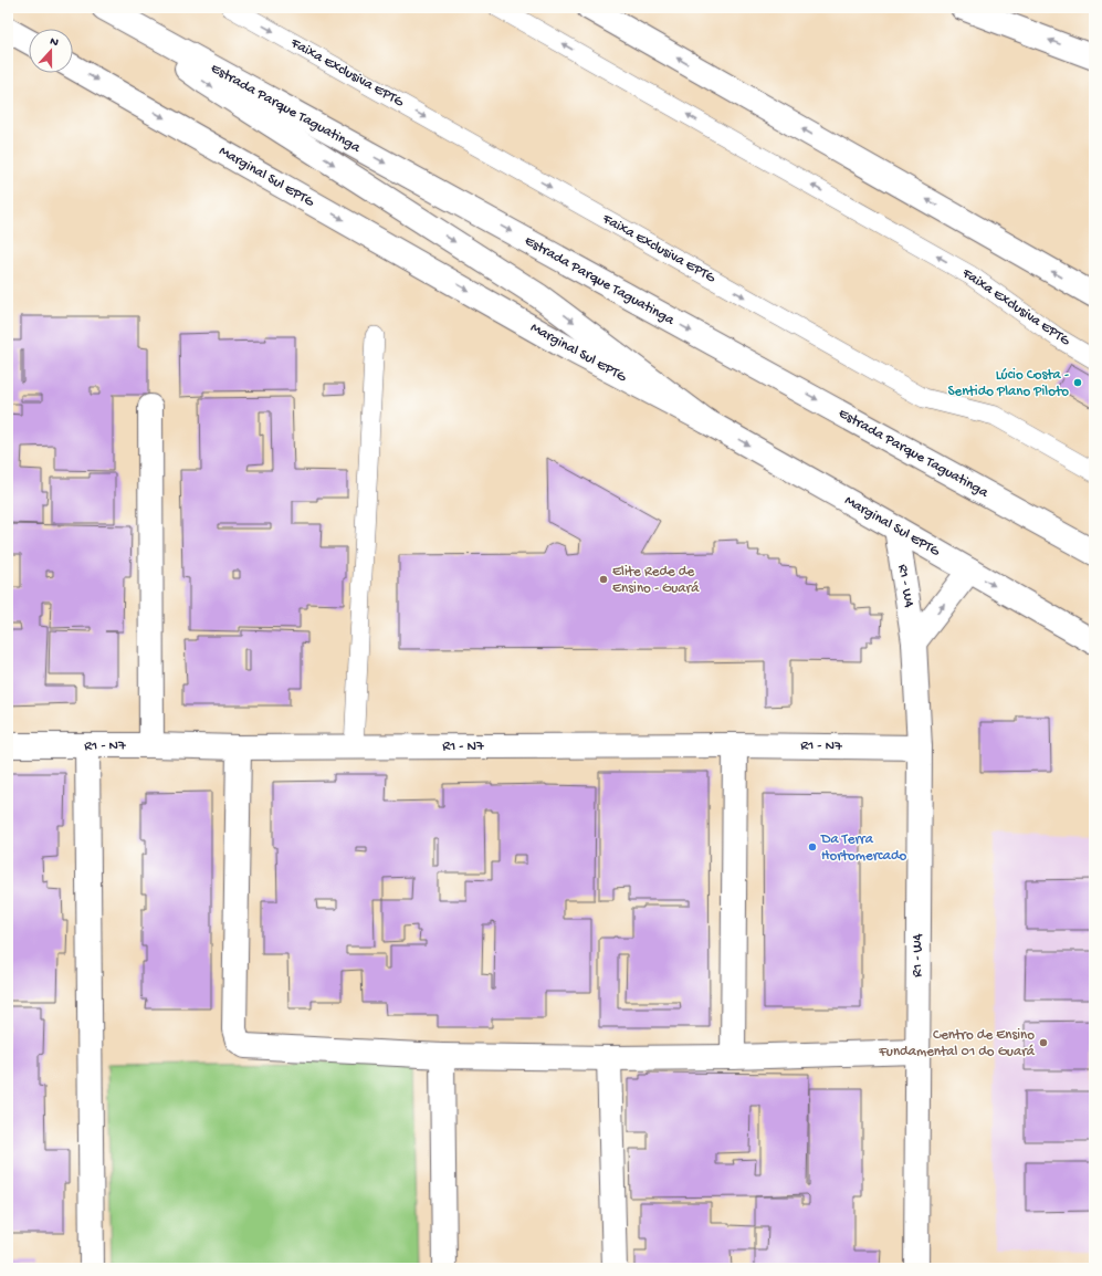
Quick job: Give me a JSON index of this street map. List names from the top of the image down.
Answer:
{
  "streets": {
    "main road": [
      "Estrada Parque Taguatinga",
      "Marginal Sul EPTG",
      "R1 - W4",
      "R1 - N7"
    ],
    "lane": ["Faixa Exclusiva EPTG"]
  },
  "crossings": [
    ["Marginal Sul EPTG", "R1 - W4"],
    ["R1 - W4", "R1 - N7"]
  ],
  "places": [
    "Lúcio Costa - Sentido Plano Piloto",
    "Elite Rede de Ensino - Guará",
    "Da Terra Hortomercado",
    "Centro de Ensino Fundamental 01 do Guará"
  ],
  "north": "top"
}
